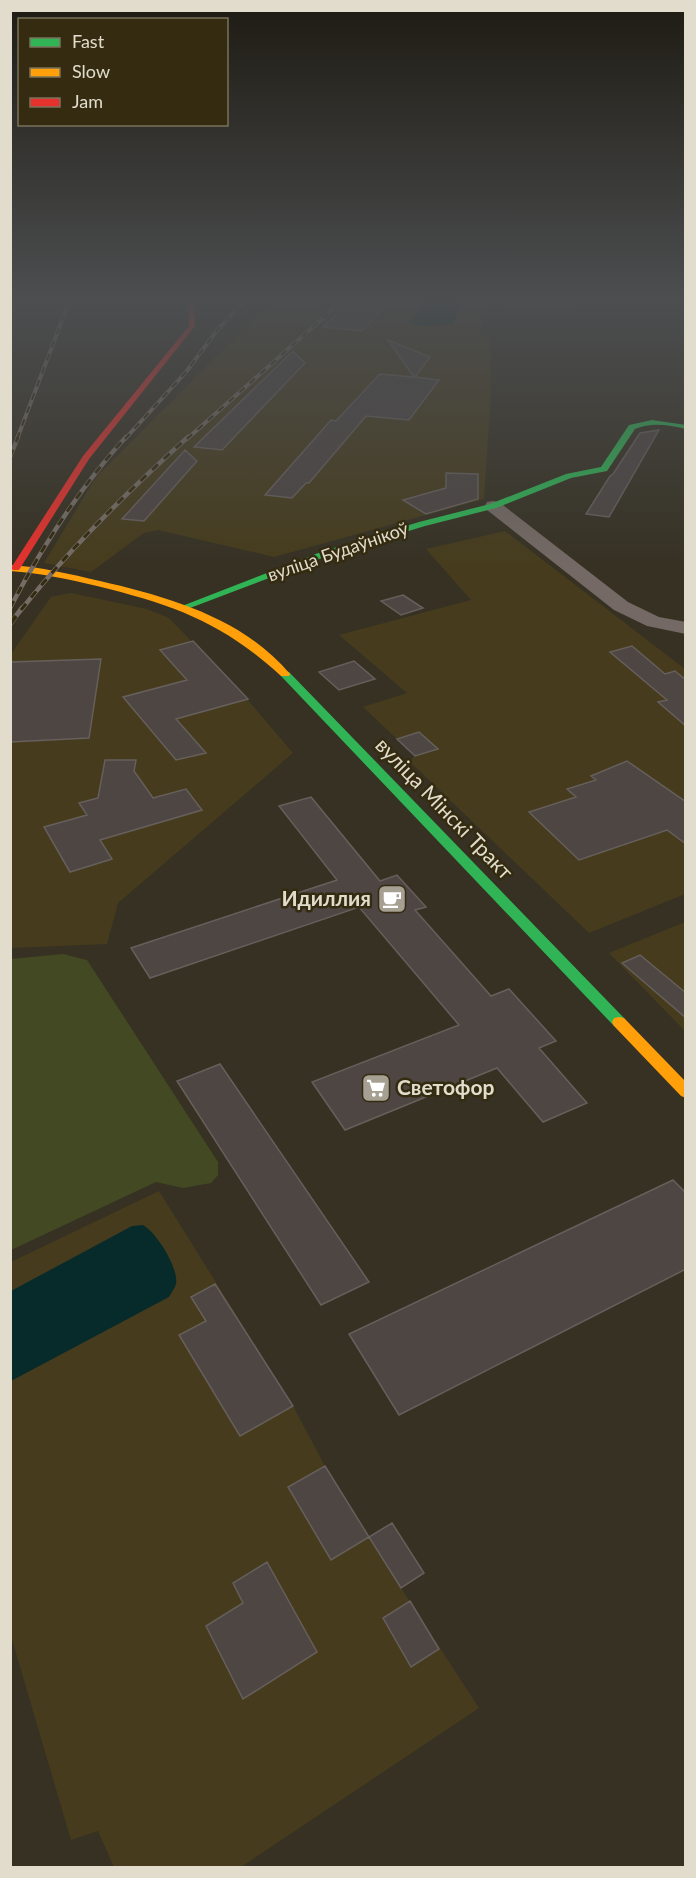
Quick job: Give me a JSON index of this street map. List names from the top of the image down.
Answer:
{
  "streets": {
    "street": ["вуліца Будаўнікоў", "вуліца Мінскі Тракт"]
  },
  "crossings": [
    ["вуліца Будаўнікоў", "вуліца Мінскі Тракт"]
  ],
  "places": {
    "cafe": ["Идиллия"],
    "supermarket": ["Светофор"]
  },
  "legend": ["Fast", "Slow", "Jam"]
}
